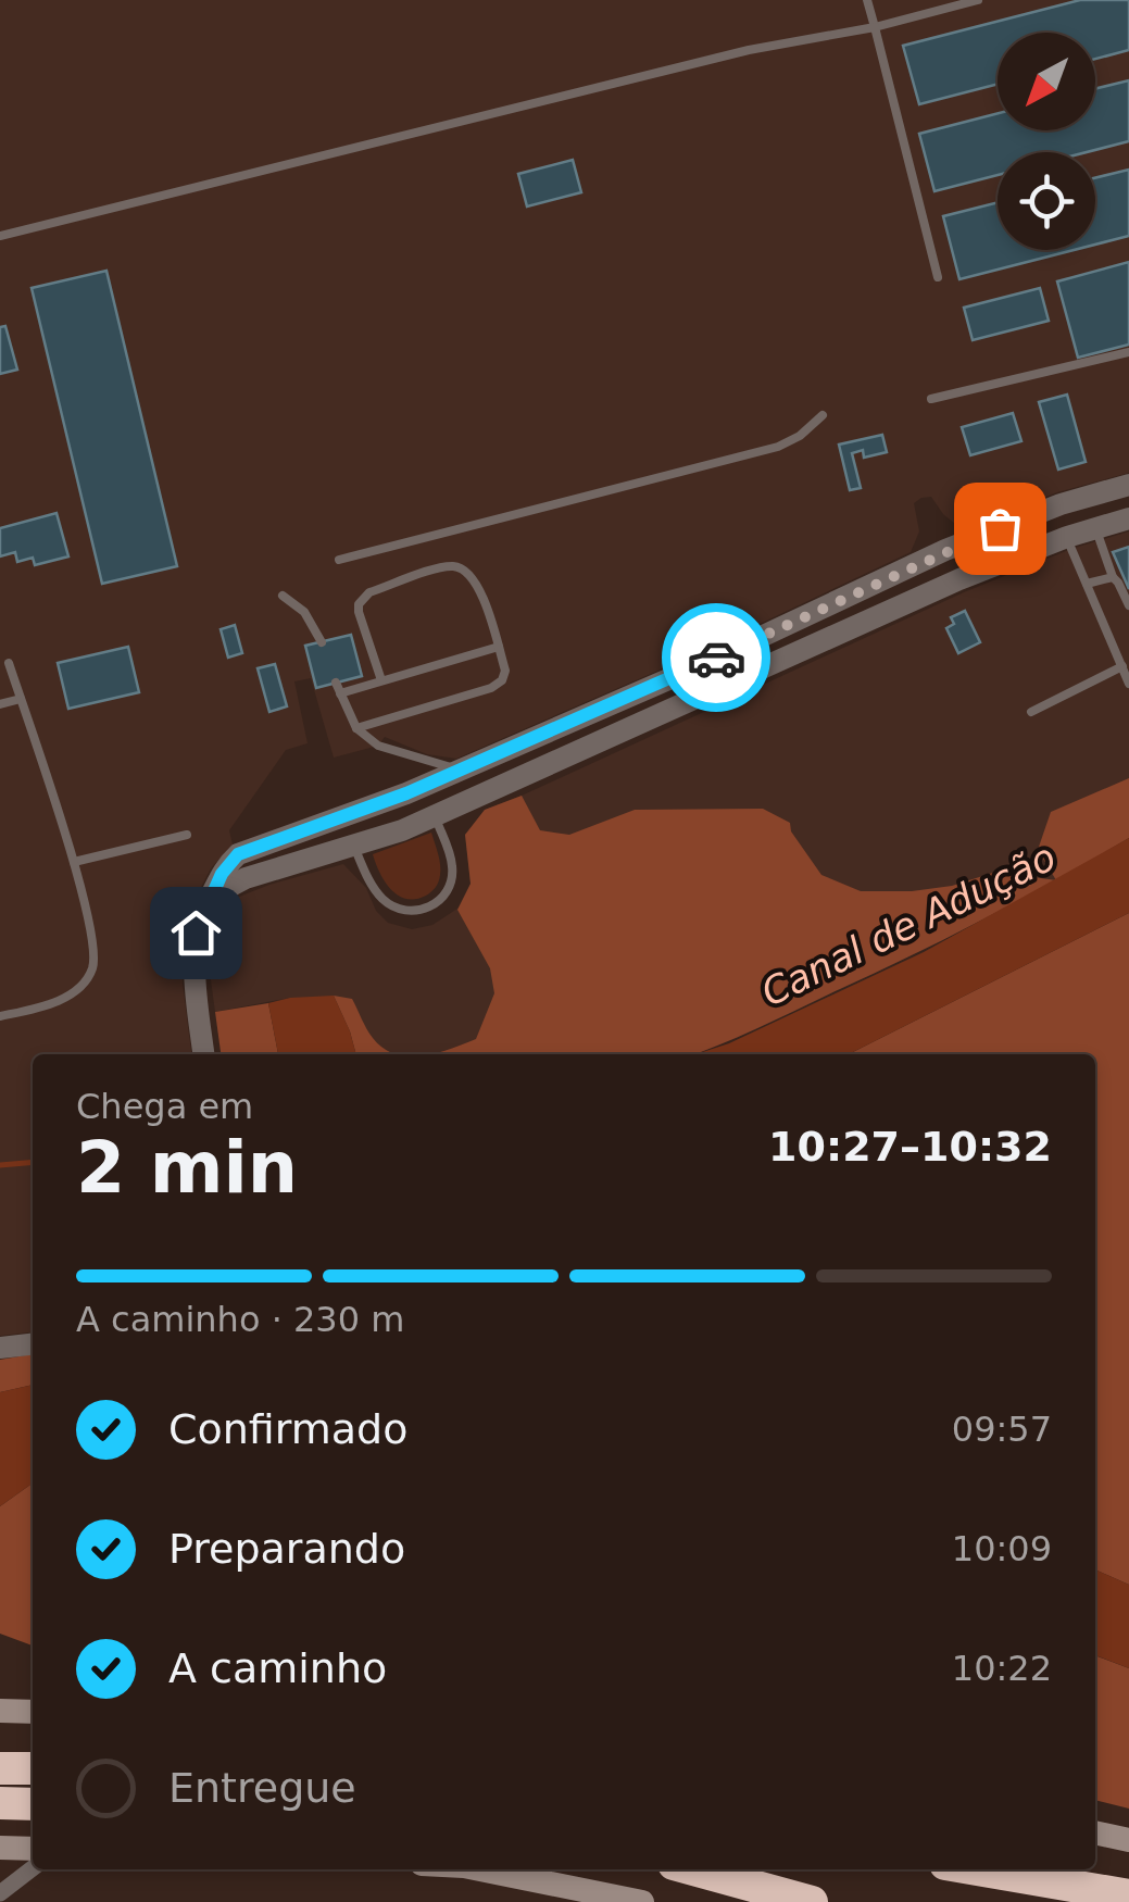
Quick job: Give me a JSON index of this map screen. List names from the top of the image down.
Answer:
{
  "water": ["Canal de Adução"],
  "north": "bottom left",
  "page": {
    "heading": ["2 min", "Chega em", "10:27–10:32"],
    "bar": "A caminho · 230 m",
    "list": [
      ["Confirmado", "09:57"],
      ["Preparando", "10:09"],
      ["A caminho", "10:22"],
      "Entregue"
    ]
  }
}
